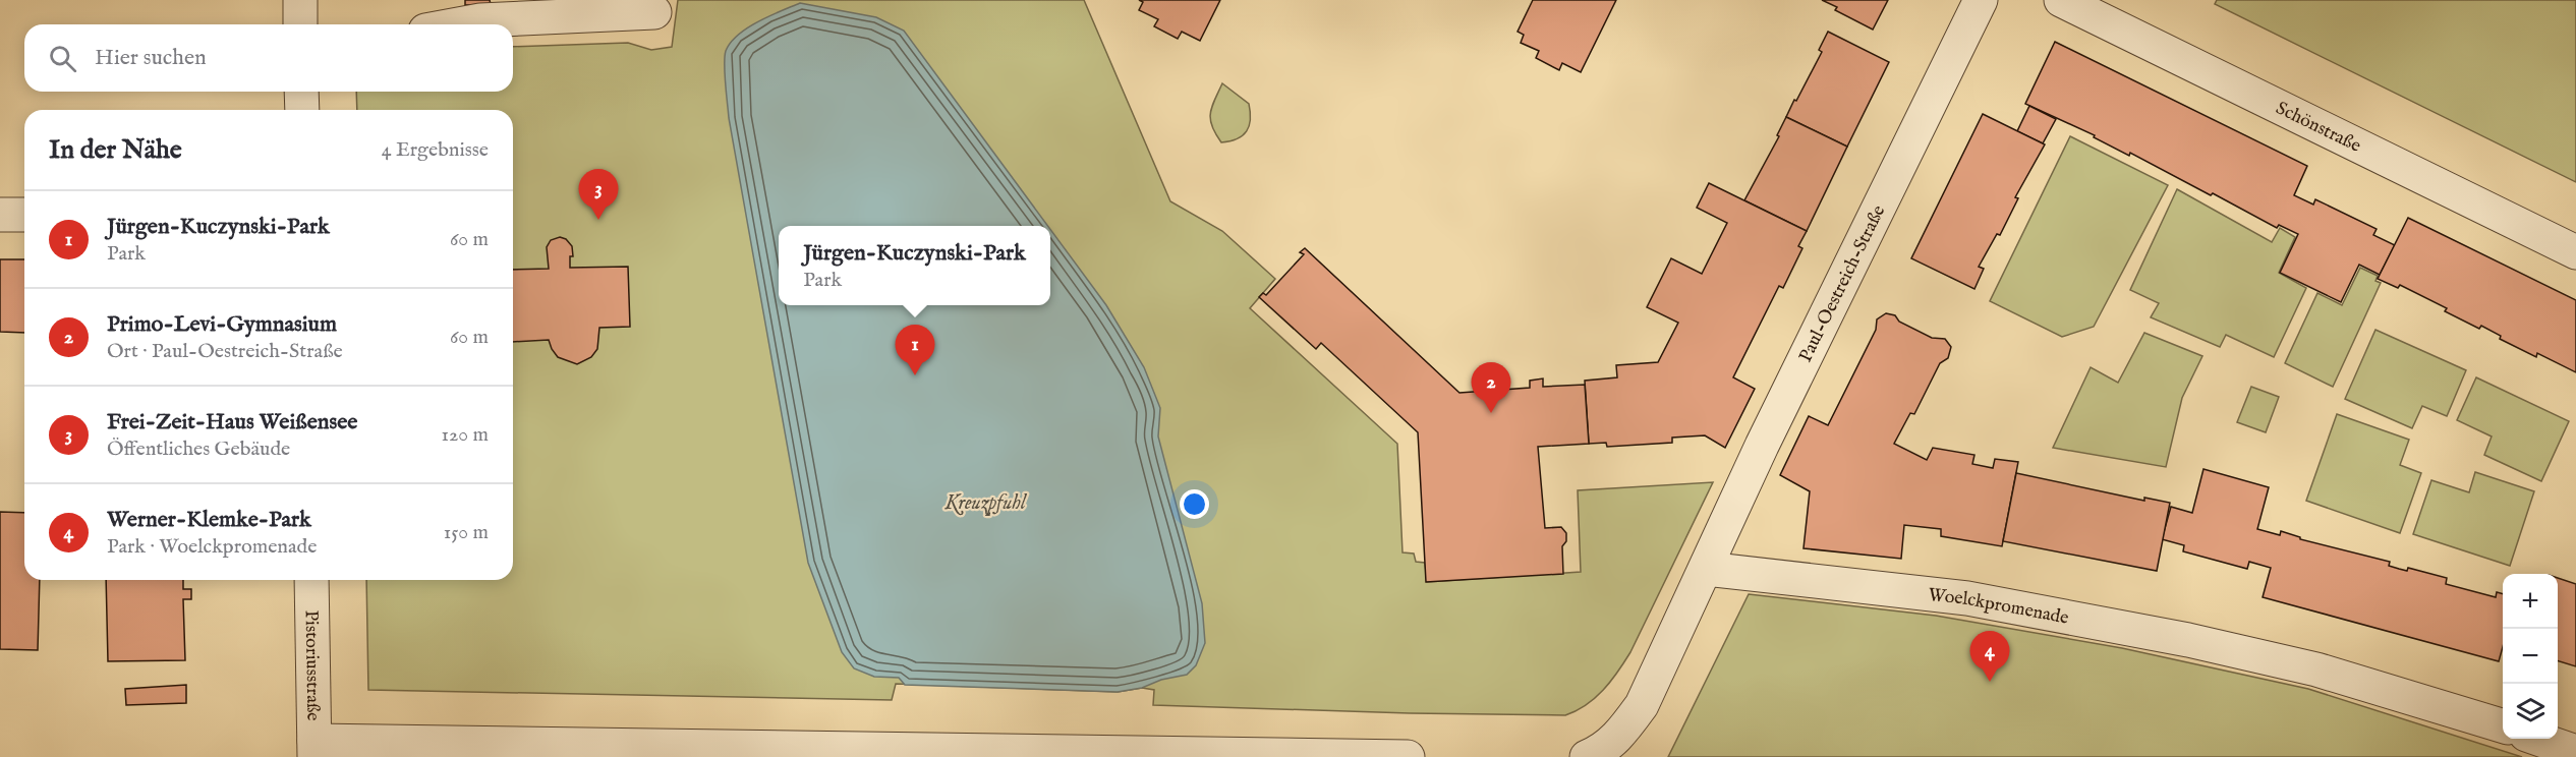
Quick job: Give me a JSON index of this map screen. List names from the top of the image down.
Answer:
{
  "streets": {
    "street": [
      "Schönstraße",
      "Paul-Oestreich-Straße",
      "Woelckpromenade",
      "Pistoriusstraße"
    ]
  },
  "crossings": [
    ["Paul-Oestreich-Straße", "Woelckpromenade"]
  ],
  "water": ["Kreuzpfuhl"],
  "page": {
    "search": "Hier suchen",
    "heading": ["In der Nähe", "4 Ergebnisse"],
    "pins": [
      "3",
      "1",
      "2",
      "4"
    ],
    "list": [
      {
        "mark": "1",
        "name": "Jürgen-Kuczynski-Park",
        "note": "Park",
        "value": "60 m"
      },
      {
        "mark": "2",
        "name": "Primo-Levi-Gymnasium",
        "note": "Ort · Paul-Oestreich-Straße",
        "value": "60 m"
      },
      {
        "mark": "3",
        "name": "Frei-Zeit-Haus Weißensee",
        "note": "Öffentliches Gebäude",
        "value": "120 m"
      },
      {
        "mark": "4",
        "name": "Werner-Klemke-Park",
        "note": "Park · Woelckpromenade",
        "value": "150 m"
      }
    ],
    "popup": ["Jürgen-Kuczynski-Park", "Park"],
    "map_buttons": ["+", "−"]
  }
}
